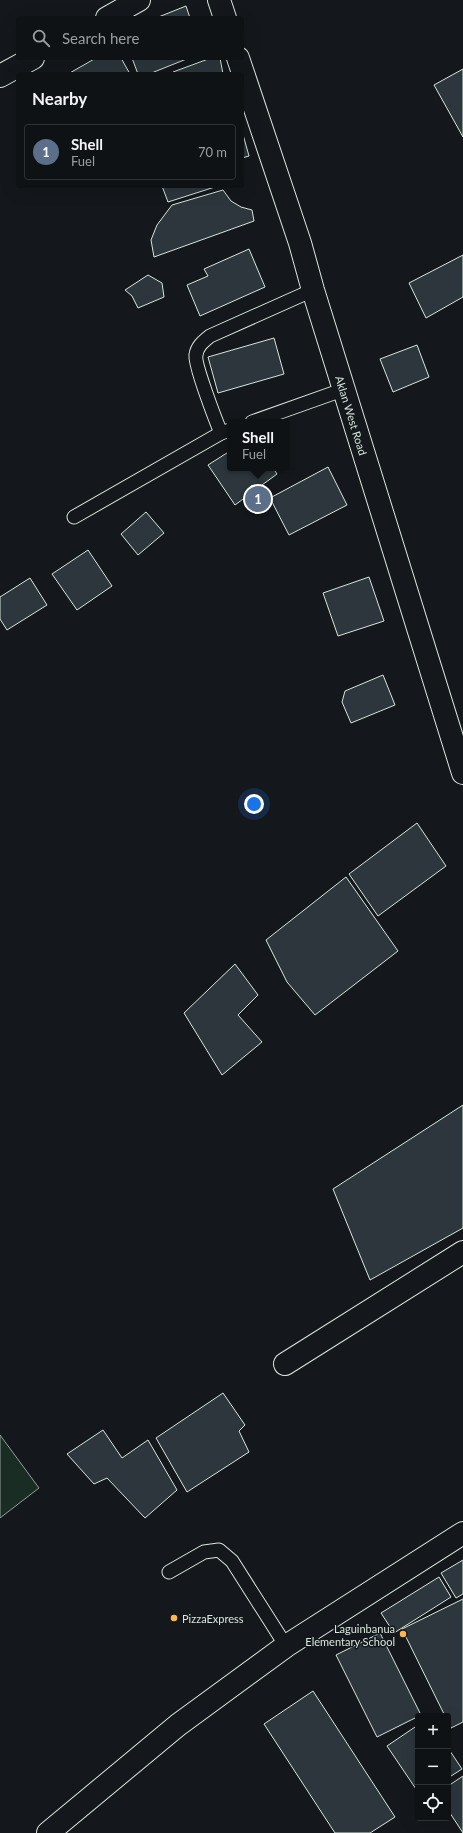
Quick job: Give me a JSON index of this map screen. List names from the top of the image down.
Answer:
{
  "streets": {
    "street": ["Aklan West Road"]
  },
  "places": ["PizzaExpress", "Laguinbanua Elementary School"],
  "page": {
    "search": "Search here",
    "heading": "Nearby",
    "list": [
      {
        "mark": "1",
        "name": "Shell",
        "note": "Fuel",
        "value": "70 m"
      }
    ],
    "popup": ["Shell", "Fuel"],
    "pins": "1",
    "map_buttons": ["+", "−"]
  }
}
